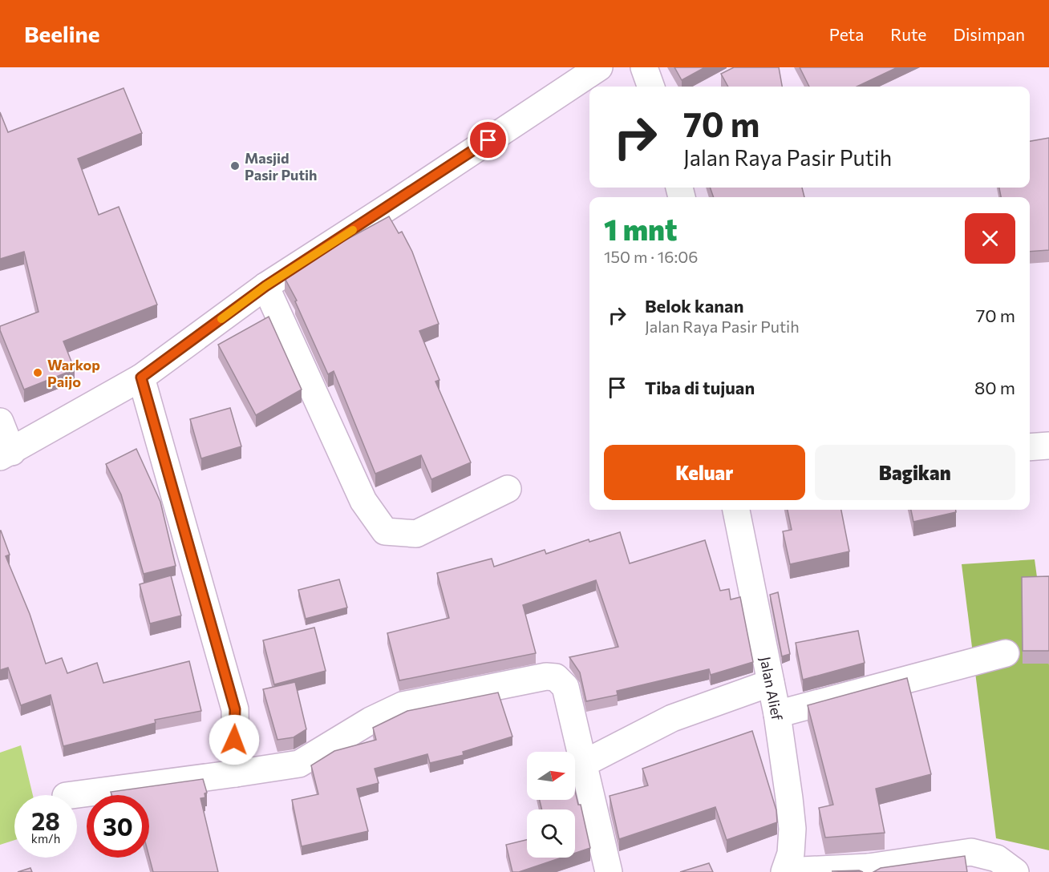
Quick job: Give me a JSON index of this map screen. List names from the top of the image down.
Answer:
{
  "streets": {
    "street": ["Jalan Alief"]
  },
  "places": ["Masjid Pasir Putih", "Warkop Paijo"],
  "north": "right",
  "page": {
    "header": "Beeline",
    "nav": ["Peta", "Rute", "Disimpan"],
    "turn": ["70 m", "Jalan Raya Pasir Putih"],
    "heading": ["1 mnt", "150 m · 16:06"],
    "list": [
      {
        "name": "Belok kanan",
        "note": "Jalan Raya Pasir Putih",
        "value": "70 m"
      },
      {
        "name": "Tiba di tujuan",
        "value": "80 m"
      }
    ],
    "buttons": ["Keluar", "Bagikan"],
    "speed": "28 km/h",
    "limit": "30"
  }
}
